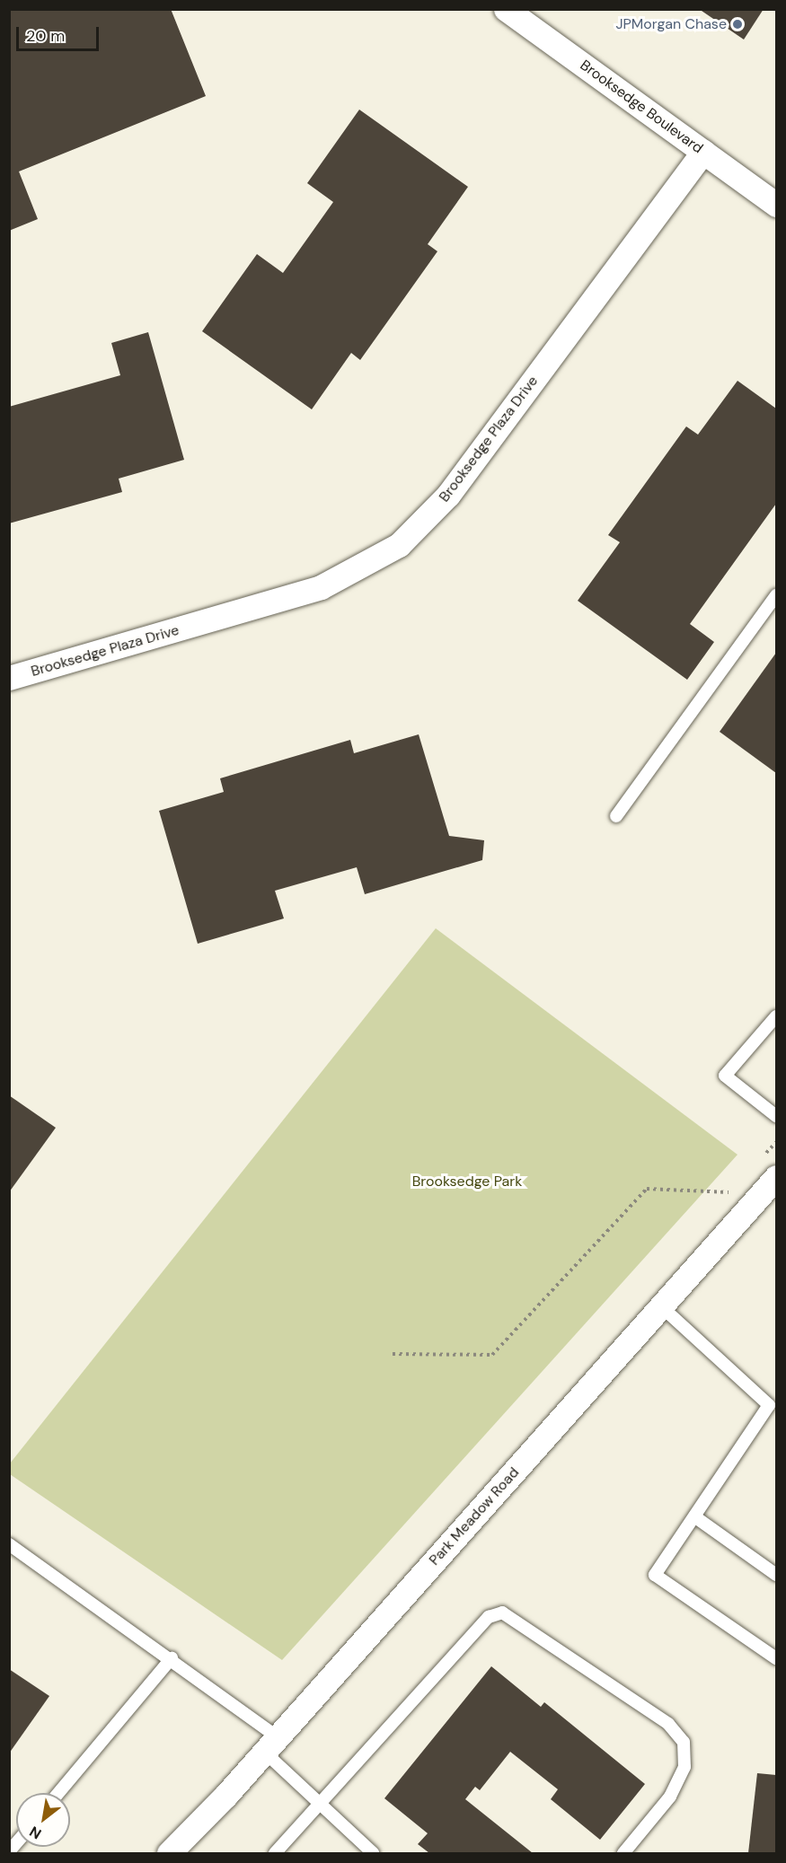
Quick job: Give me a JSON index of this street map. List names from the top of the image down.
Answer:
{
  "streets": {
    "street": ["Brooksedge Boulevard", "Brooksedge Plaza Drive", "Park Meadow Road"]
  },
  "crossings": [
    ["Brooksedge Boulevard", "Brooksedge Plaza Drive"]
  ],
  "parks": ["Brooksedge Park"],
  "places": ["JPMorgan Chase"],
  "scale_bar": "20 m",
  "north": "bottom left"
}
